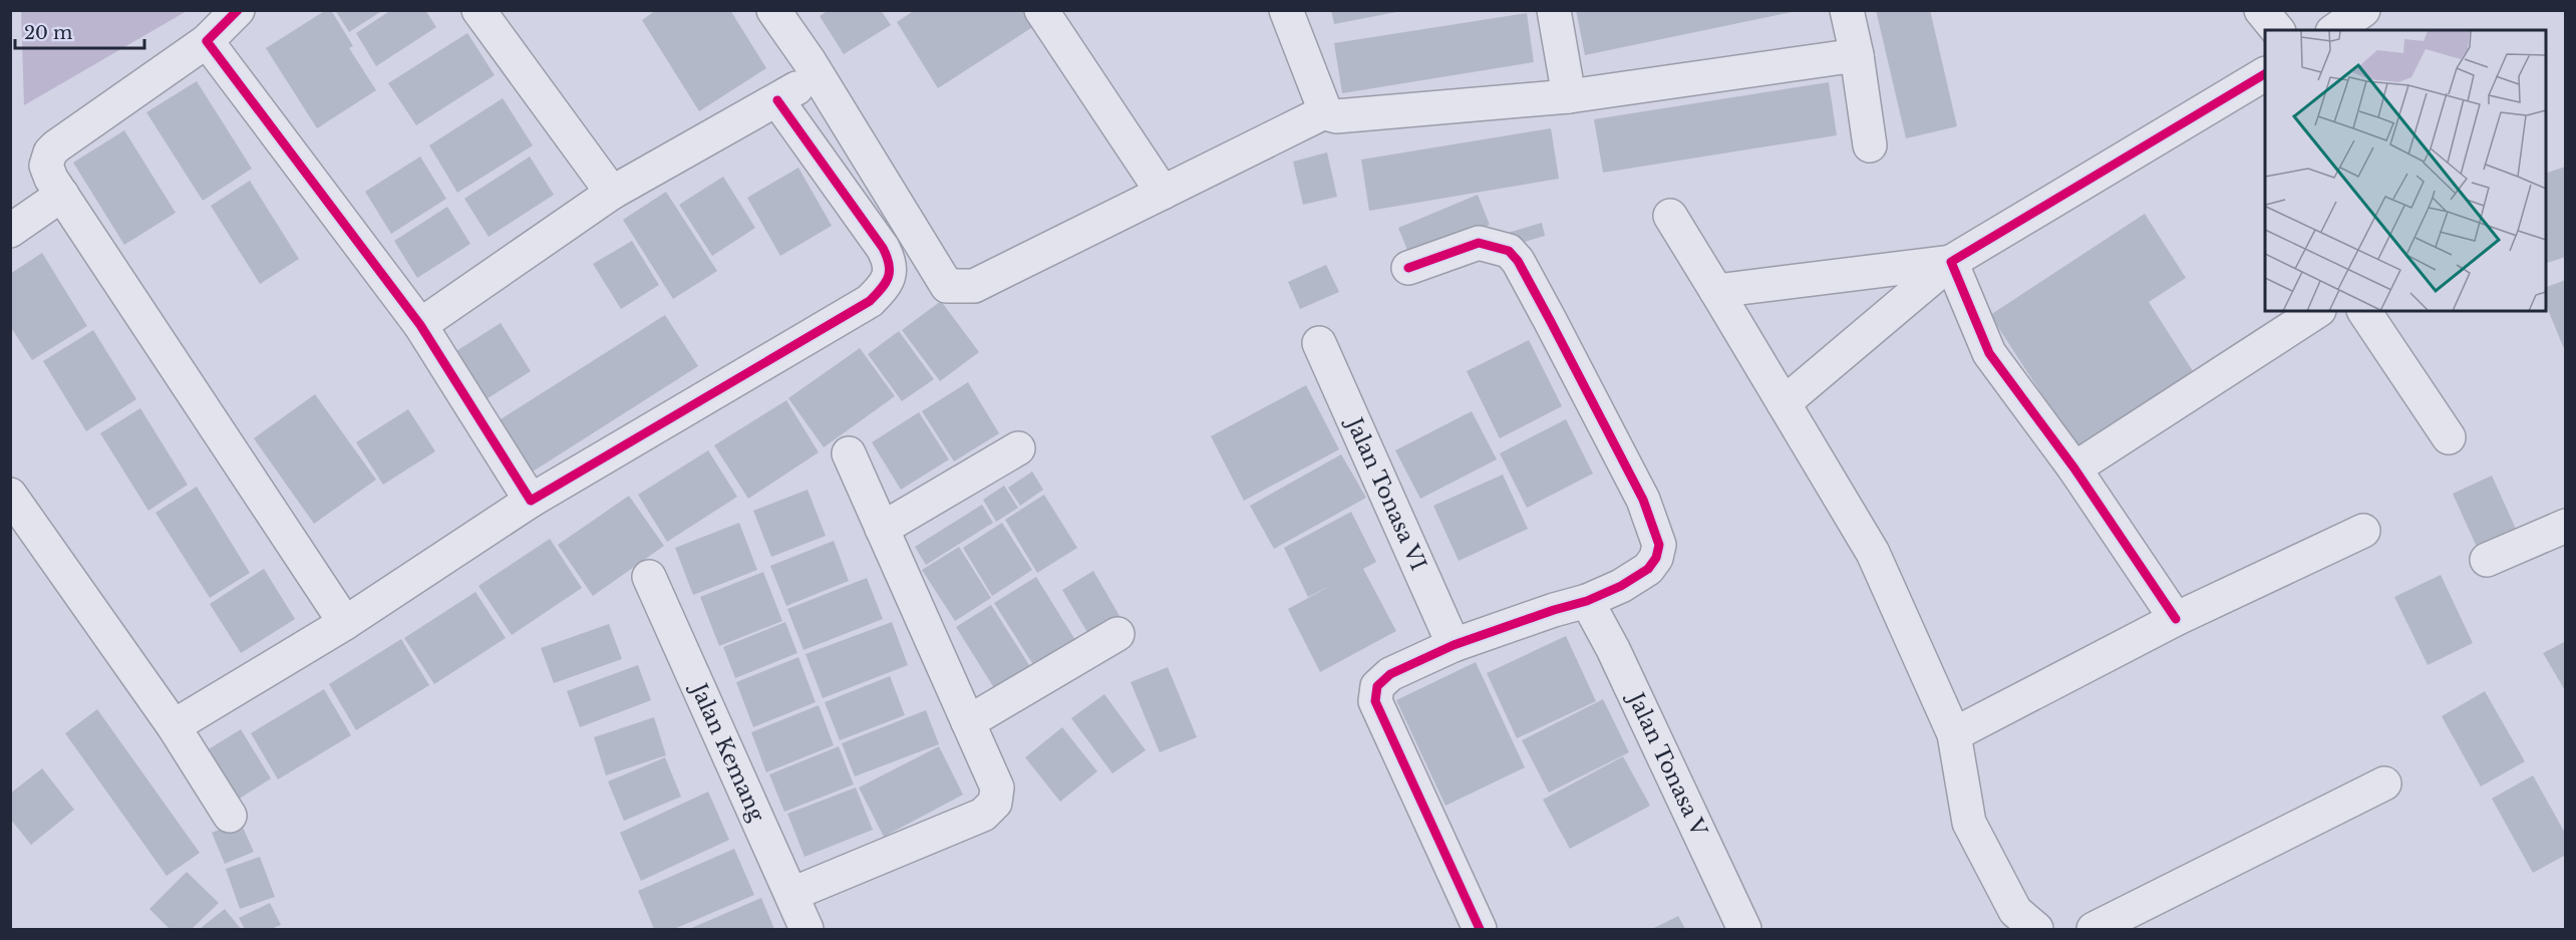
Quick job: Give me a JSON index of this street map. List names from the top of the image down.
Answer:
{
  "streets": {
    "street": ["Jalan Tonasa VI", "Jalan Kemang", "Jalan Tonasa V"]
  },
  "scale_bar": "20 m"
}
